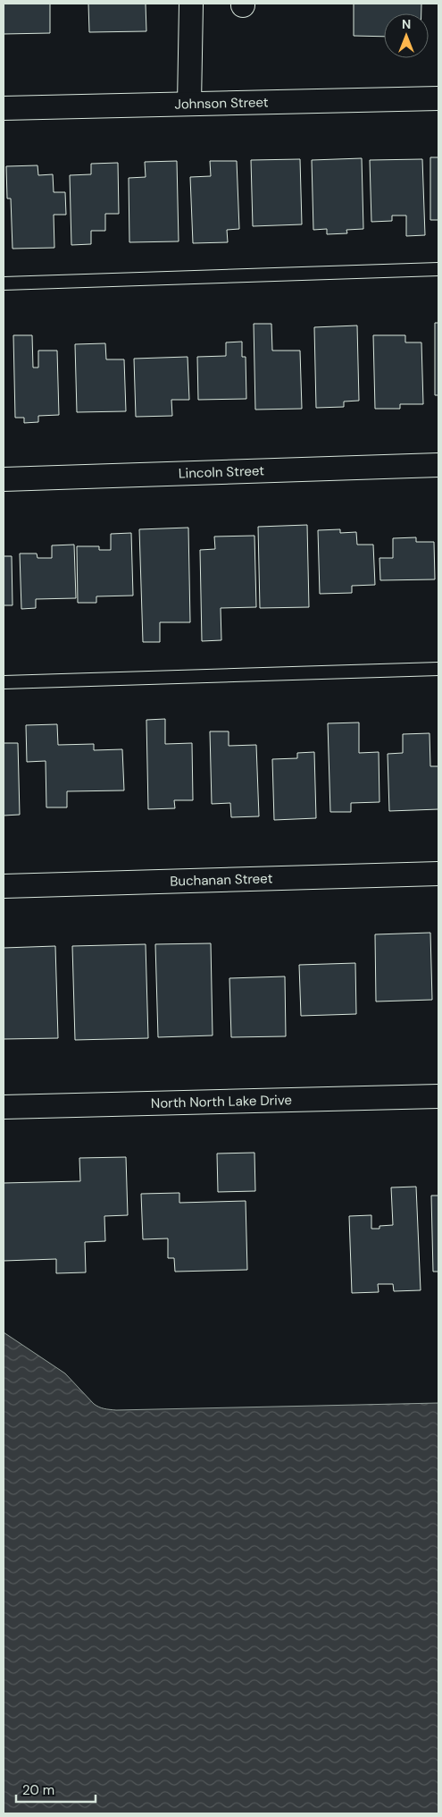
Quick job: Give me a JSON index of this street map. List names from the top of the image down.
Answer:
{
  "streets": {
    "street": [
      "Johnson Street",
      "Lincoln Street",
      "Buchanan Street",
      "North North Lake Drive"
    ]
  },
  "scale_bar": "20 m",
  "north": "top"
}
